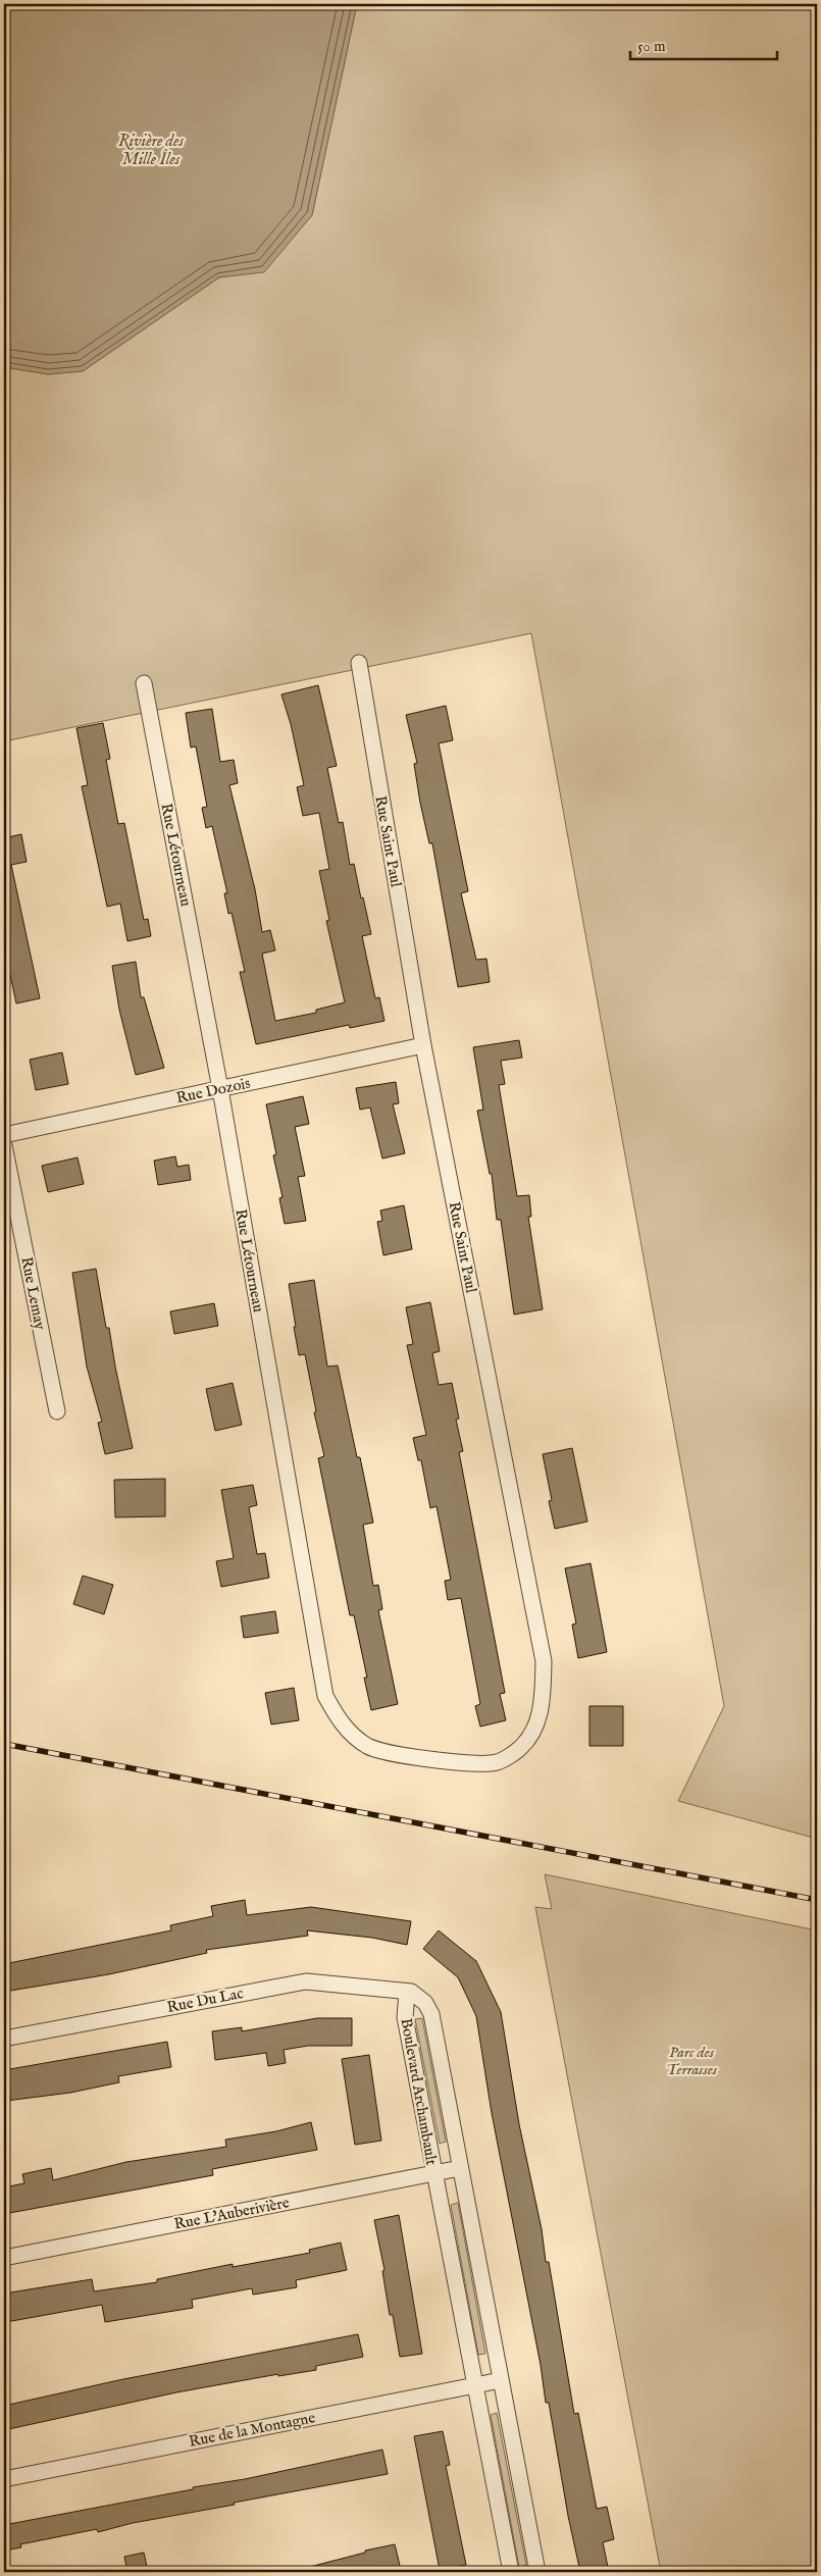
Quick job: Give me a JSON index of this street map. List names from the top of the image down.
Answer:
{
  "streets": {
    "street": [
      "Rue Saint Paul",
      "Rue Létourneau",
      "Rue Dozois",
      "Rue Lemay",
      "Rue Du Lac",
      "Boulevard Archambault",
      "Rue L'Auberivière",
      "Rue de la Montagne"
    ]
  },
  "crossings": [
    ["Rue Saint Paul", "Rue Létourneau"],
    ["Rue Saint Paul", "Rue Dozois"],
    ["Rue Létourneau", "Rue Dozois"],
    ["Rue Du Lac", "Boulevard Archambault"],
    ["Boulevard Archambault", "Rue L'Auberivière"],
    ["Boulevard Archambault", "Rue de la Montagne"]
  ],
  "water": ["Rivière des Mille Îles"],
  "parks": ["Parc des Terrasses"],
  "scale_bar": "50 m"
}
